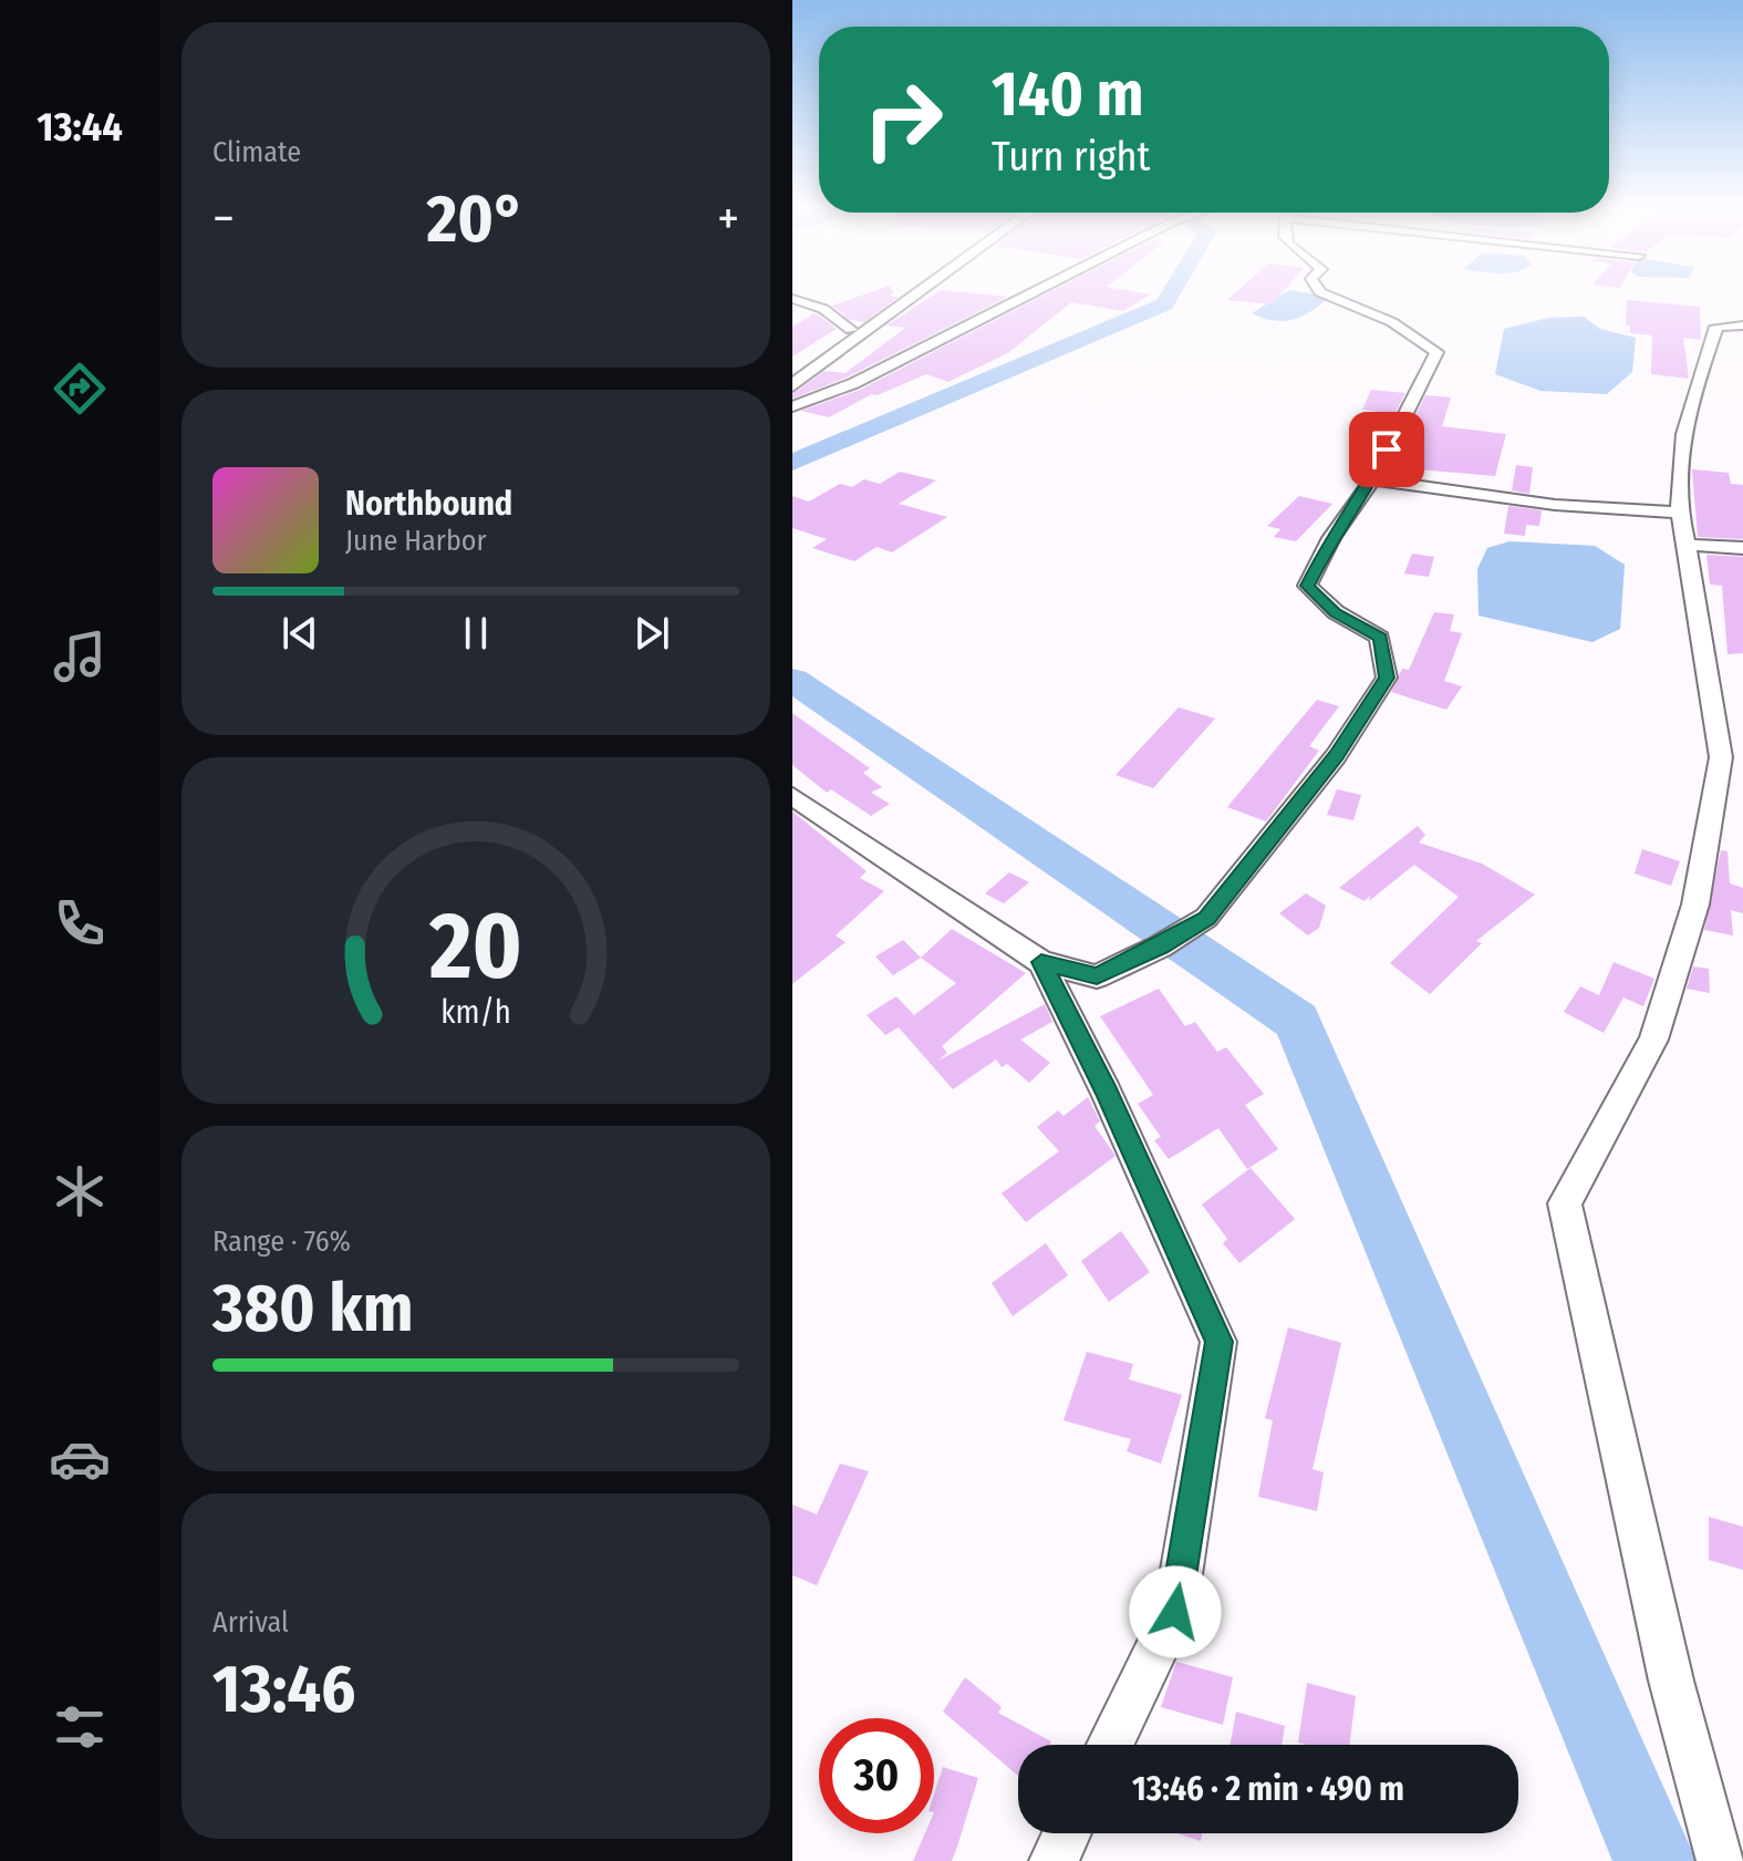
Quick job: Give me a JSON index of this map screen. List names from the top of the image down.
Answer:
{
  "page": {
    "tabs": "13:44",
    "tile": [
      "Climate",
      ["Range · 76%", "380 km"],
      ["Arrival", "13:46"]
    ],
    "turn": ["140 m", "Turn right"],
    "heat": ["−", "20°", "+"],
    "song": ["Northbound", "June Harbor"],
    "limit": "30",
    "trip": "13:46 · 2 min · 490 m",
    "gauge": ["20", "km/h"]
  }
}
